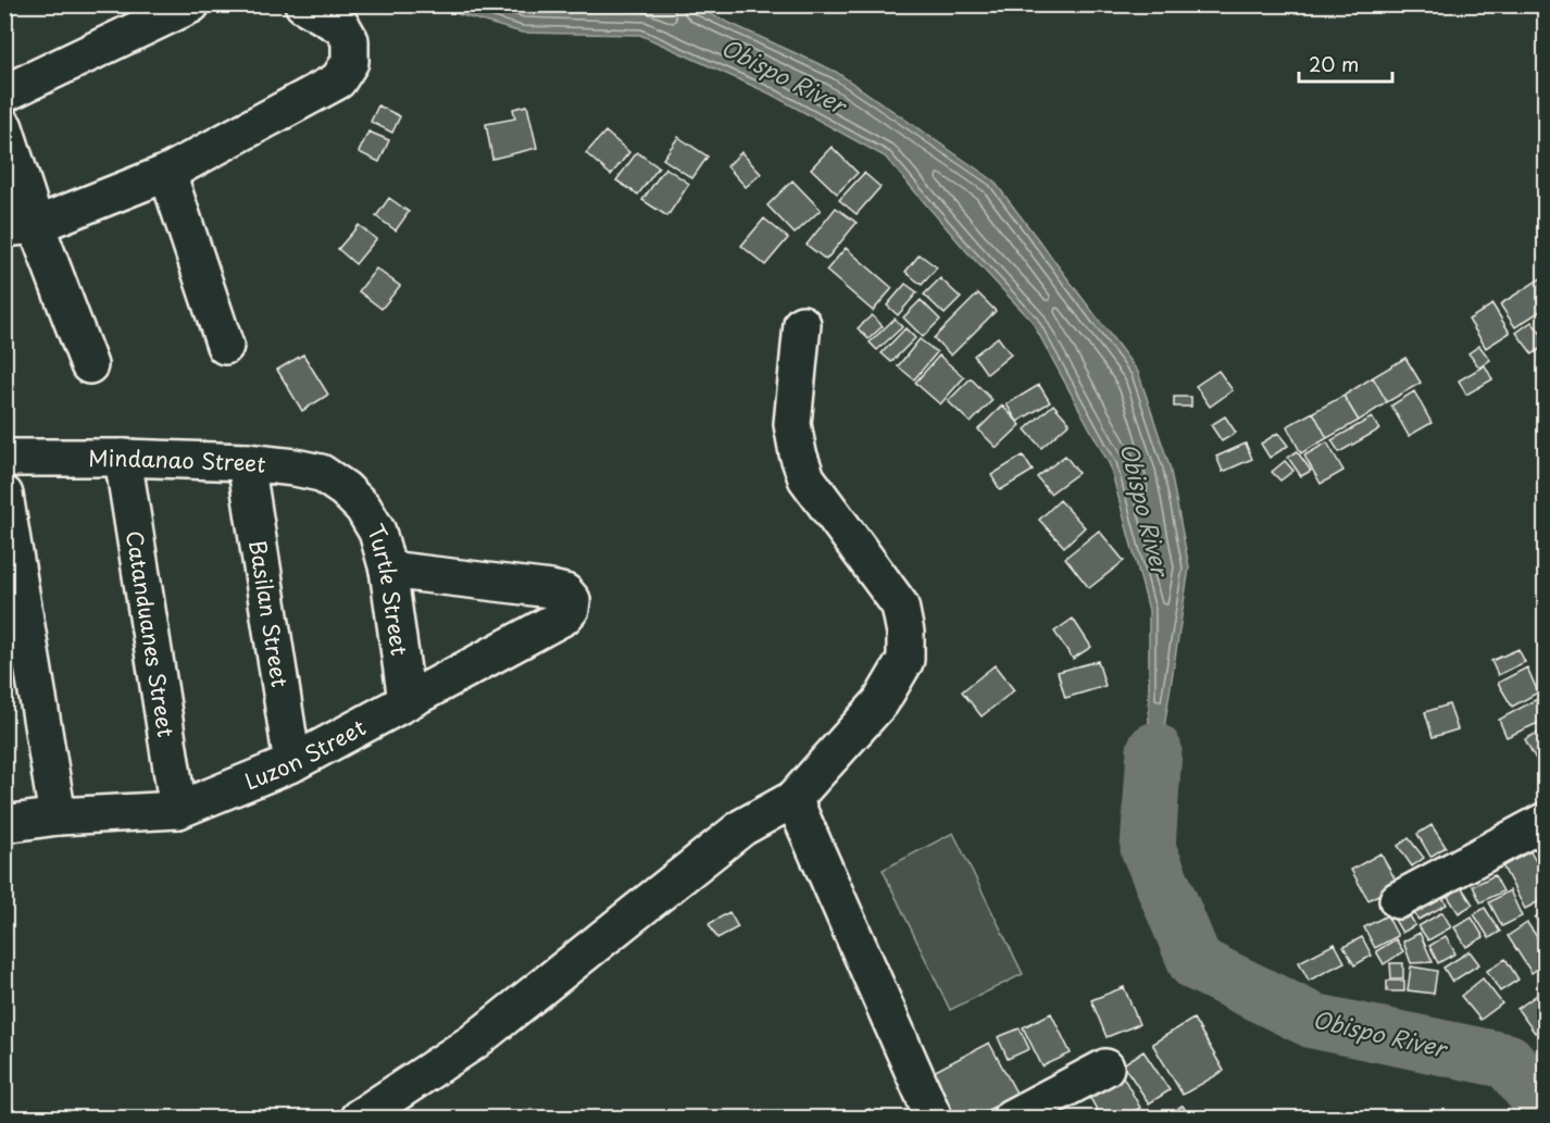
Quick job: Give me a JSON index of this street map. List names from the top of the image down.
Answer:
{
  "streets": {
    "street": [
      "Mindanao Street",
      "Turtle Street",
      "Basilan Street",
      "Catanduanes Street",
      "Luzon Street"
    ]
  },
  "crossings": [
    ["Mindanao Street", "Turtle Street"],
    ["Mindanao Street", "Basilan Street"],
    ["Mindanao Street", "Catanduanes Street"],
    ["Turtle Street", "Luzon Street"],
    ["Basilan Street", "Luzon Street"],
    ["Catanduanes Street", "Luzon Street"]
  ],
  "water": ["Obispo River"],
  "scale_bar": "20 m"
}
